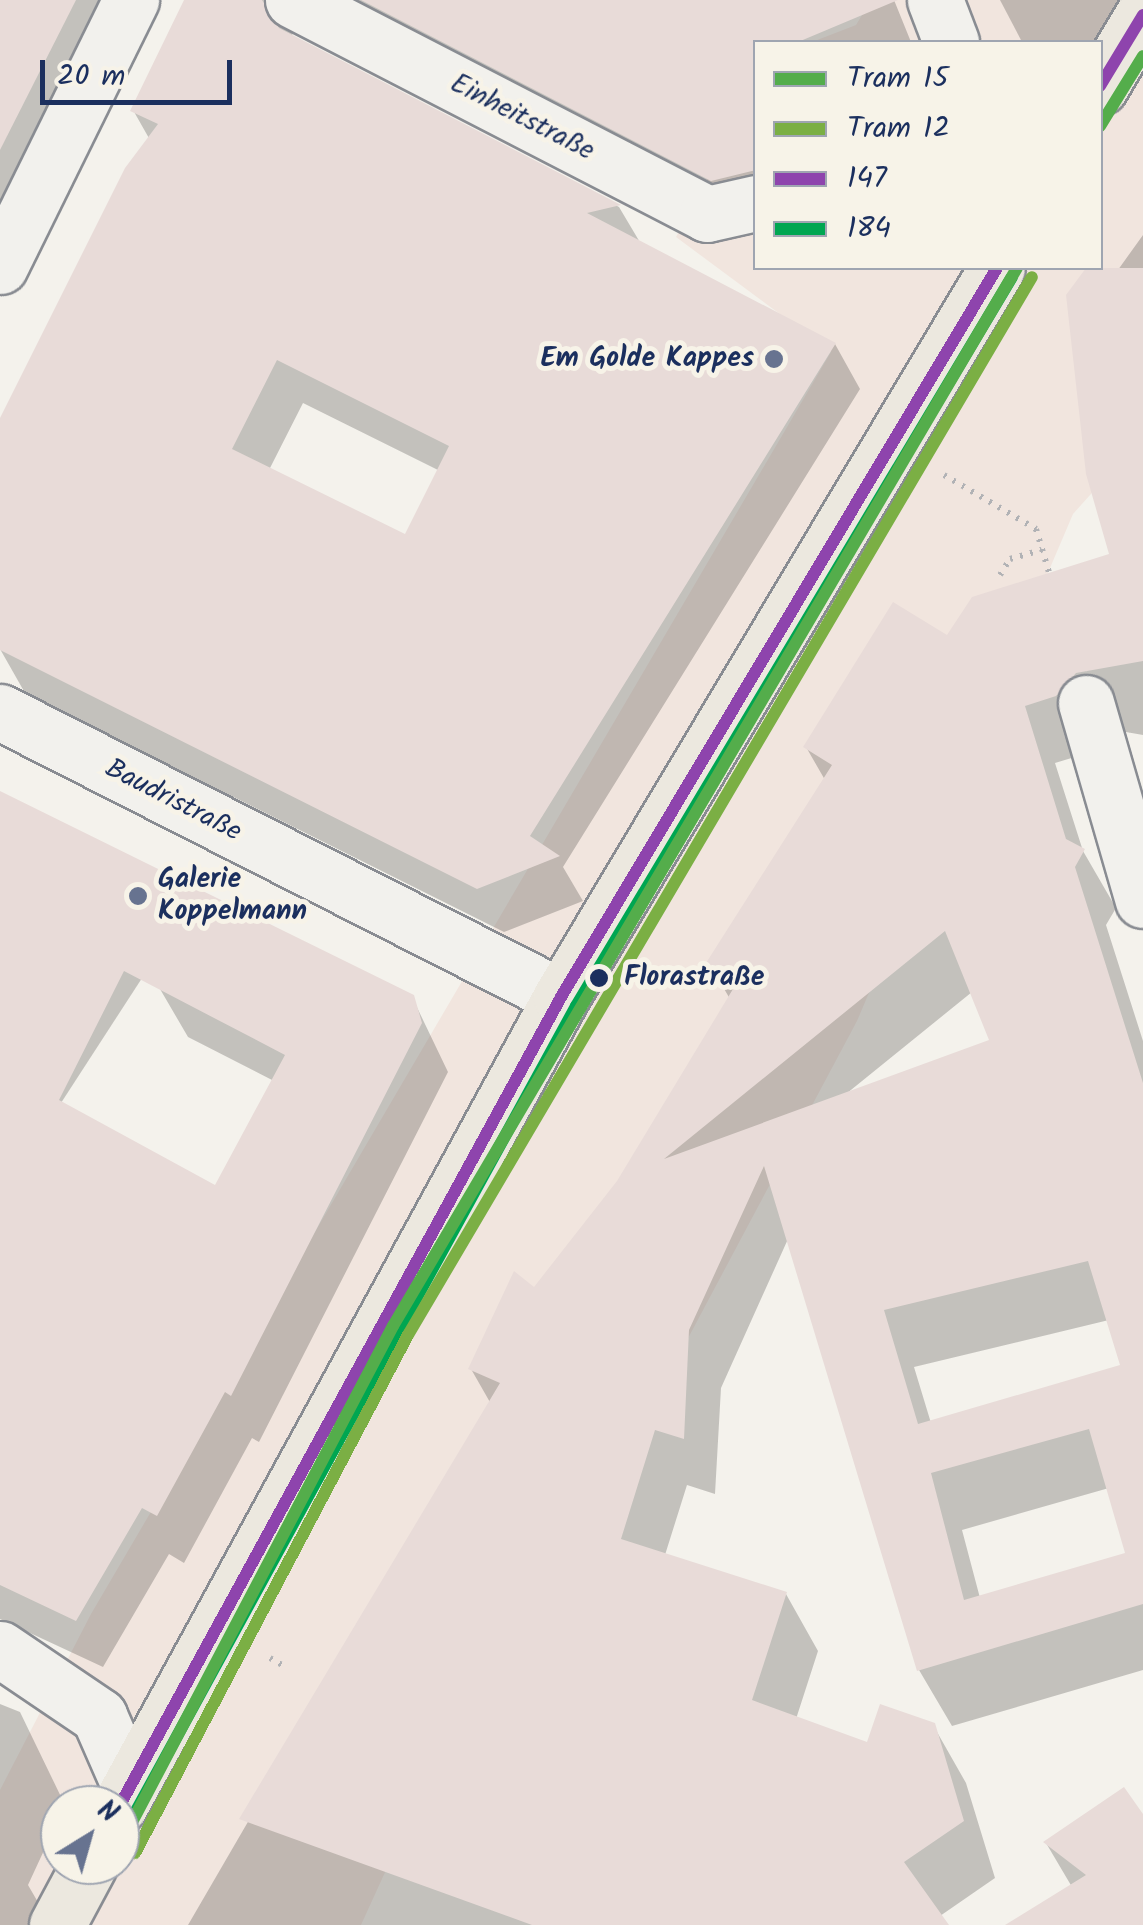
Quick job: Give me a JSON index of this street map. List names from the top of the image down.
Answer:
{
  "streets": {
    "street": ["Einheitstraße", "Baudristraße"]
  },
  "places": ["Em Golde Kappes", "Galerie Koppelmann", "Florastraße"],
  "lines": [
    "transit line 147",
    "tram line 15",
    "tram line 12",
    "transit line 184"
  ],
  "legend": [
    "Tram 15",
    "Tram 12",
    "147",
    "184"
  ],
  "scale_bar": "20 m",
  "north": "top right"
}
